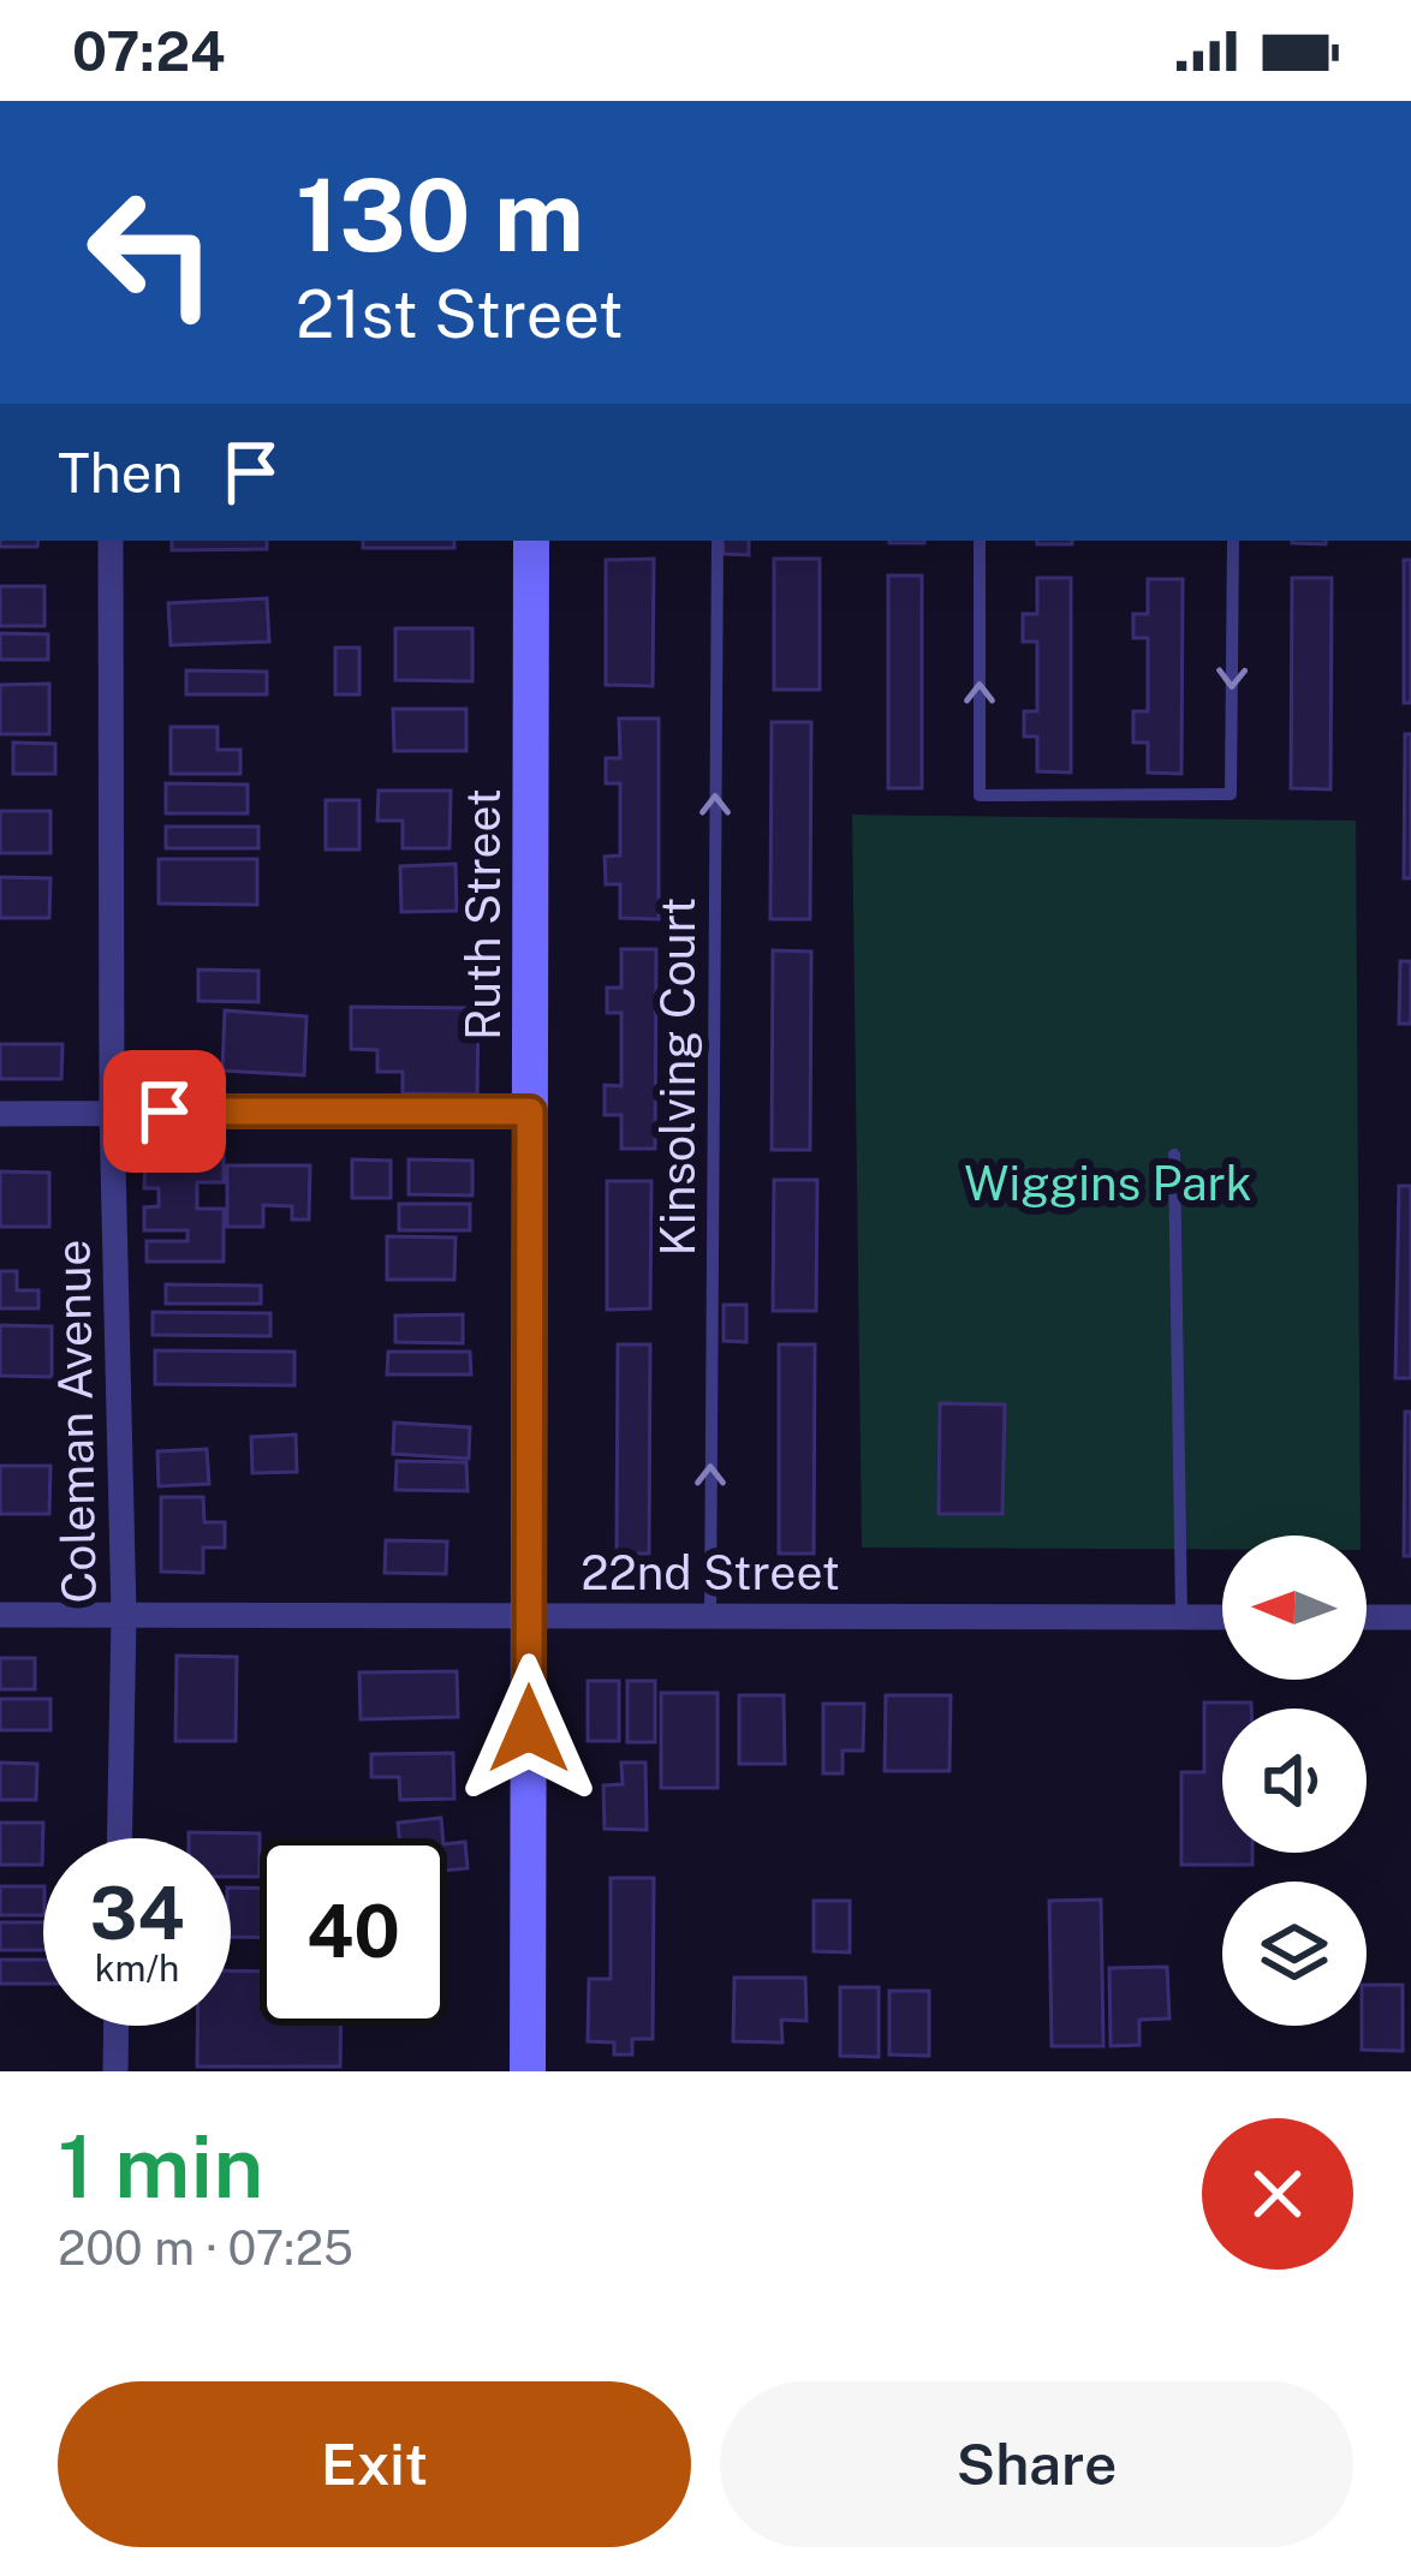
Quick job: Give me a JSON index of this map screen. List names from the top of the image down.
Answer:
{
  "streets": {
    "street": ["Ruth Street", "Coleman Avenue", "22nd Street"],
    "lane": ["Kinsolving Court"]
  },
  "crossings": [
    ["Ruth Street", "22nd Street"],
    ["Kinsolving Court", "22nd Street"],
    ["Coleman Avenue", "22nd Street"]
  ],
  "one_way": ["Kinsolving Court"],
  "parks": ["Wiggins Park"],
  "north": "left",
  "page": {
    "status": "07:24",
    "turn": ["130 m", "21st Street"],
    "then": "Then",
    "speed": "34 km/h",
    "limit": "40",
    "heading": ["1 min", "200 m · 07:25"],
    "buttons": ["Exit", "Share"]
  }
}
